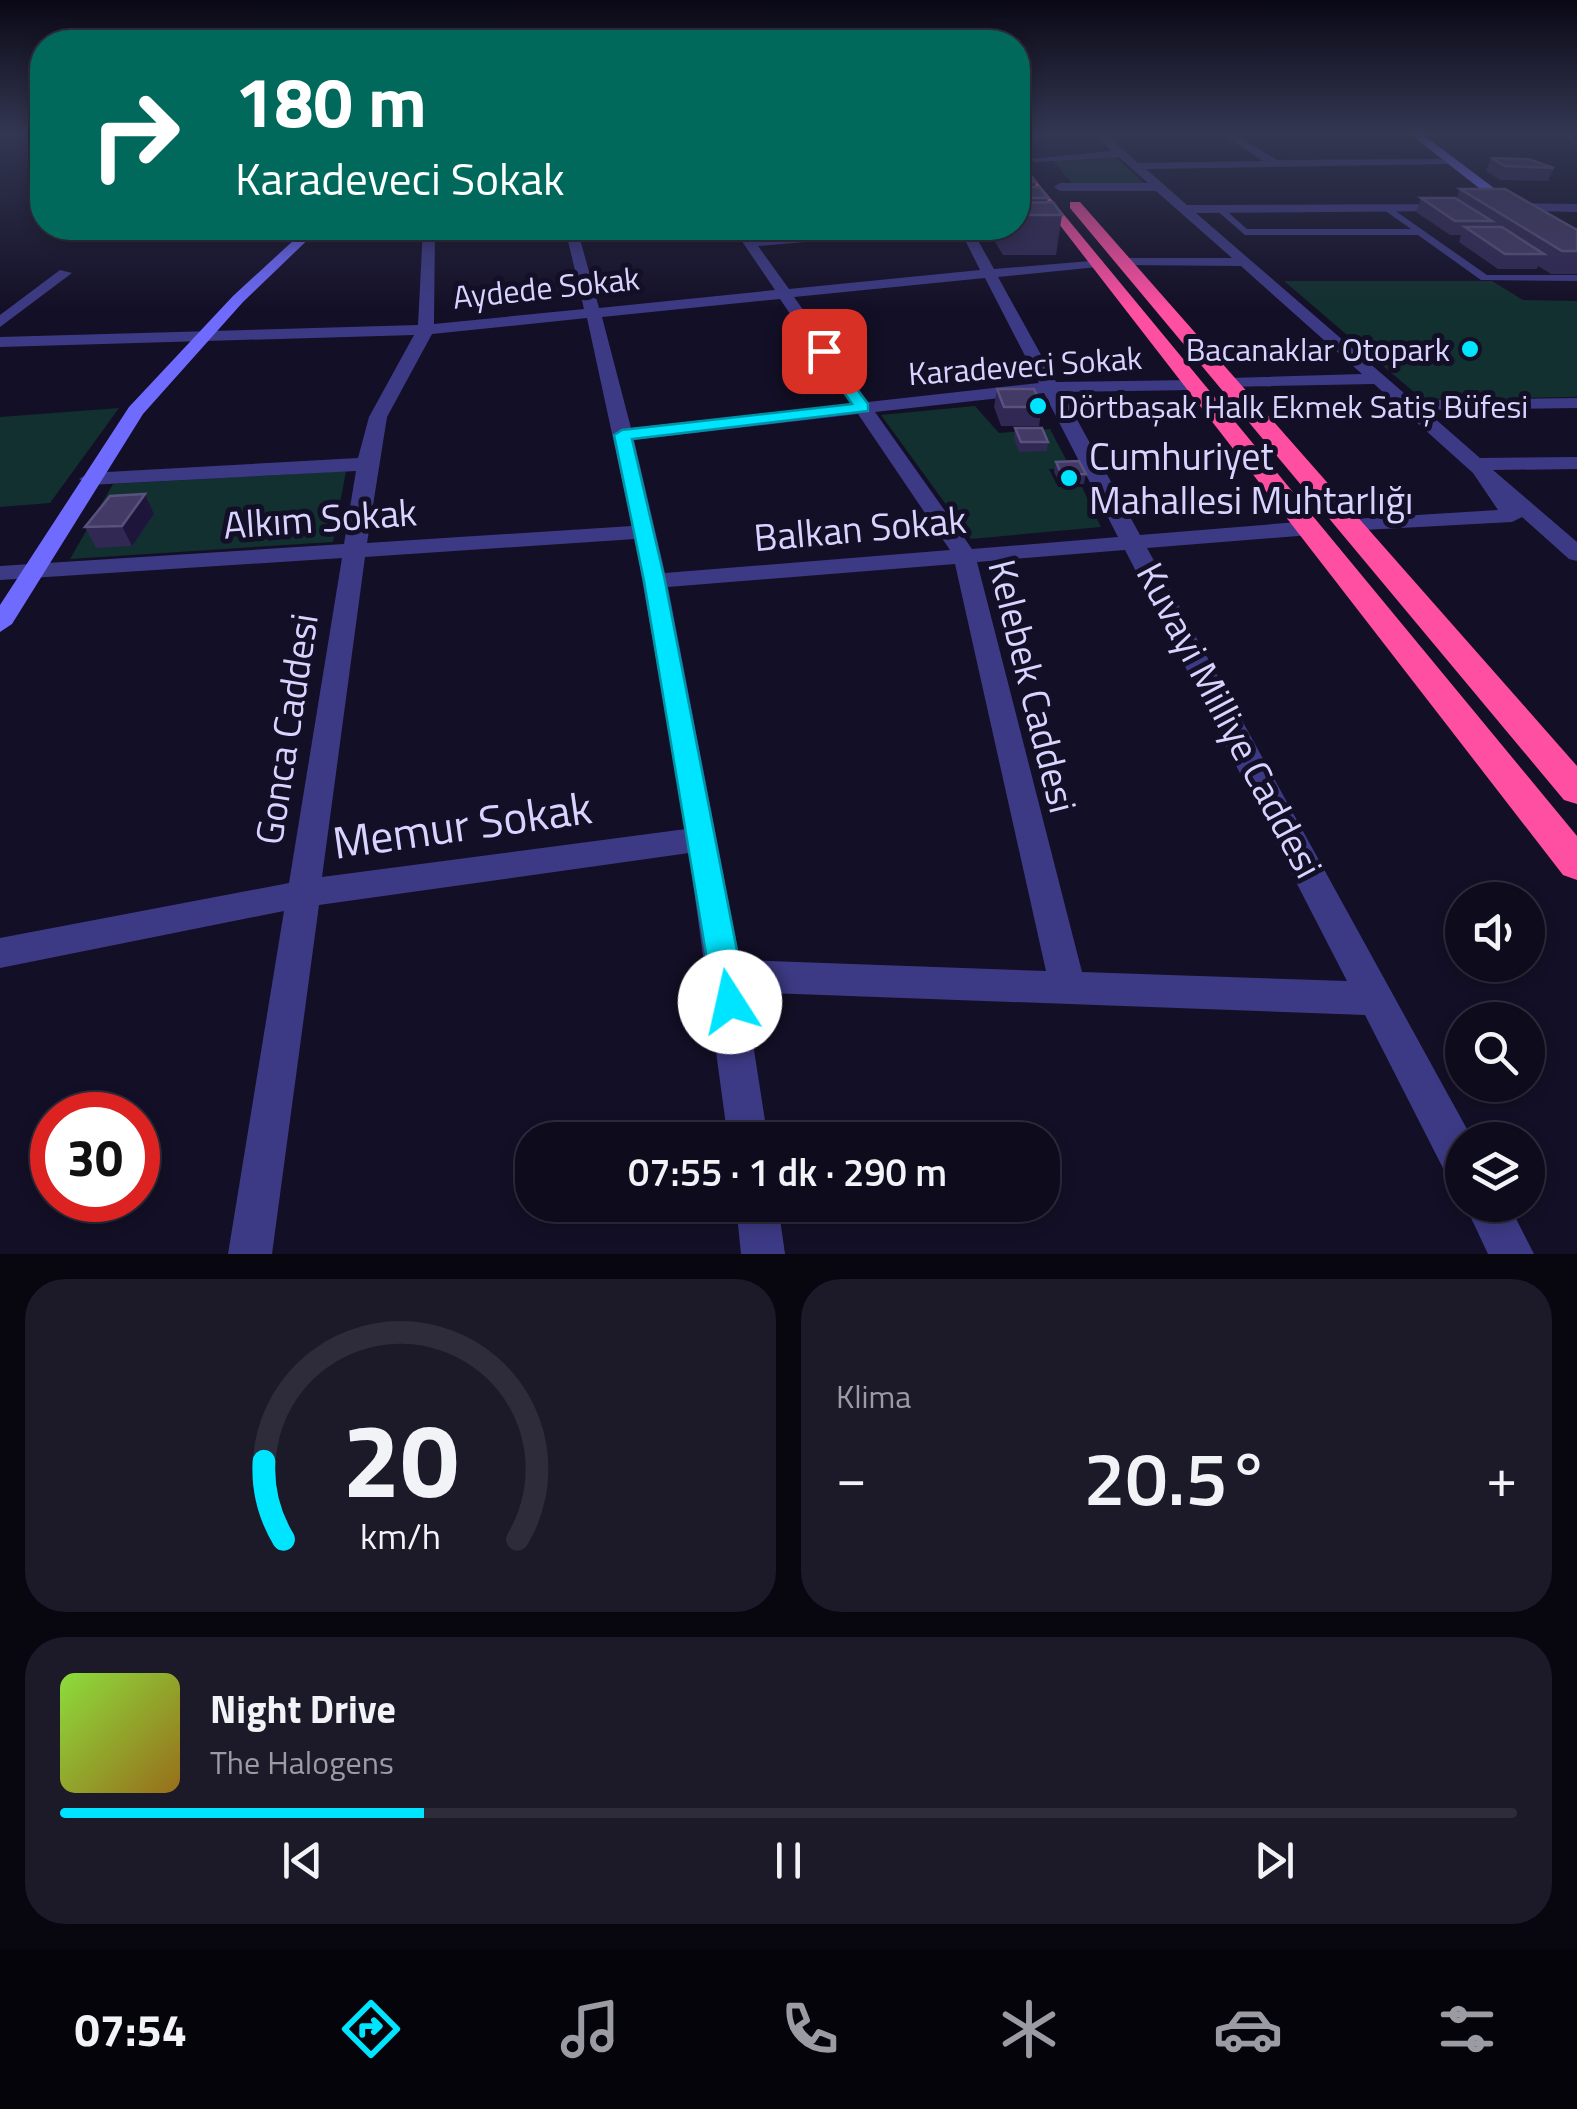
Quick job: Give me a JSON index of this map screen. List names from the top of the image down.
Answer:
{
  "streets": {
    "street": [
      "Aydede Sokak",
      "Karadeveci Sokak",
      "Alkım Sokak",
      "Balkan Sokak",
      "Kelebek Caddesi",
      "Kuvayi Milliye Caddesi",
      "Gonca Caddesi",
      "Memur Sokak"
    ]
  },
  "crossings": [
    ["Aydede Sokak", "Kelebek Caddesi"],
    ["Aydede Sokak", "Kuvayi Milliye Caddesi"],
    ["Aydede Sokak", "Gonca Caddesi"],
    ["Karadeveci Sokak", "Kelebek Caddesi"],
    ["Karadeveci Sokak", "Kuvayi Milliye Caddesi"],
    ["Alkım Sokak", "Gonca Caddesi"],
    ["Balkan Sokak", "Kelebek Caddesi"],
    ["Balkan Sokak", "Kuvayi Milliye Caddesi"],
    ["Gonca Caddesi", "Memur Sokak"]
  ],
  "places": ["Bacanaklar Otopark", "Dörtbaşak Halk Ekmek Satiş Büfesi", "Cumhuriyet Mahallesi Muhtarlığı"],
  "page": {
    "turn": ["180 m", "Karadeveci Sokak"],
    "limit": "30",
    "trip": "07:55 · 1 dk · 290 m",
    "tile": "Klima",
    "heat": ["−", "20.5°", "+"],
    "song": ["Night Drive", "The Halogens"],
    "tabs": "07:54",
    "gauge": ["20", "km/h"]
  }
}
